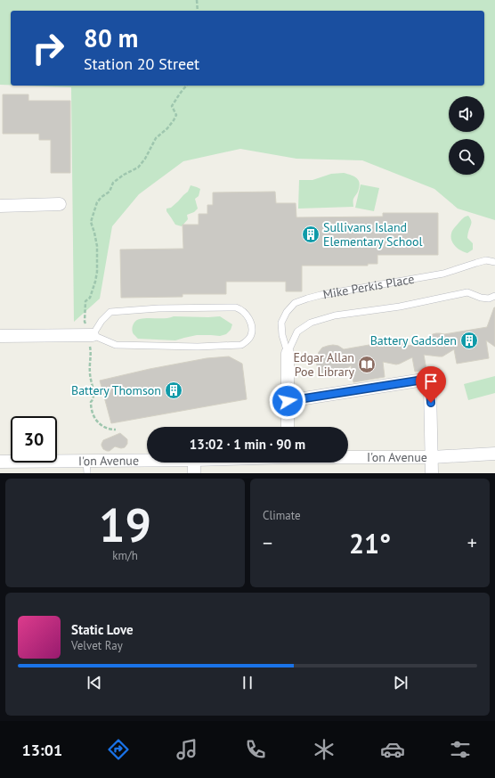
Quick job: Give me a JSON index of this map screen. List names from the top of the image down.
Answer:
{
  "streets": {
    "street": ["Mike Perkis Place", "I'on Avenue"]
  },
  "places": {
    "building": ["Sullivans Island Elementary School", "Battery Gadsden", "Battery Thomson"],
    "library": ["Edgar Allan Poe Library"]
  },
  "page": {
    "turn": ["80 m", "Station 20 Street"],
    "limit": "30",
    "trip": "13:02 · 1 min · 90 m",
    "tile": [
      ["19", "km/h"],
      "Climate"
    ],
    "heat": ["−", "21°", "+"],
    "song": ["Static Love", "Velvet Ray"],
    "tabs": "13:01"
  }
}
